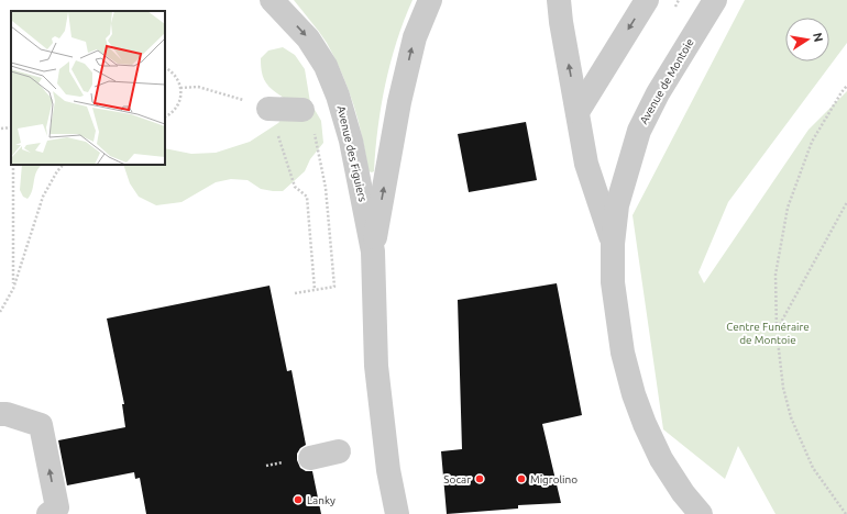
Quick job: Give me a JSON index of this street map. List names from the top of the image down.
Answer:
{
  "streets": {
    "street": ["Avenue de Montoie", "Avenue des Figuiers"]
  },
  "parks": ["Centre Funéraire de Montoie"],
  "places": ["Socar", "Migrolino", "Lanky"],
  "north": "right"
}
